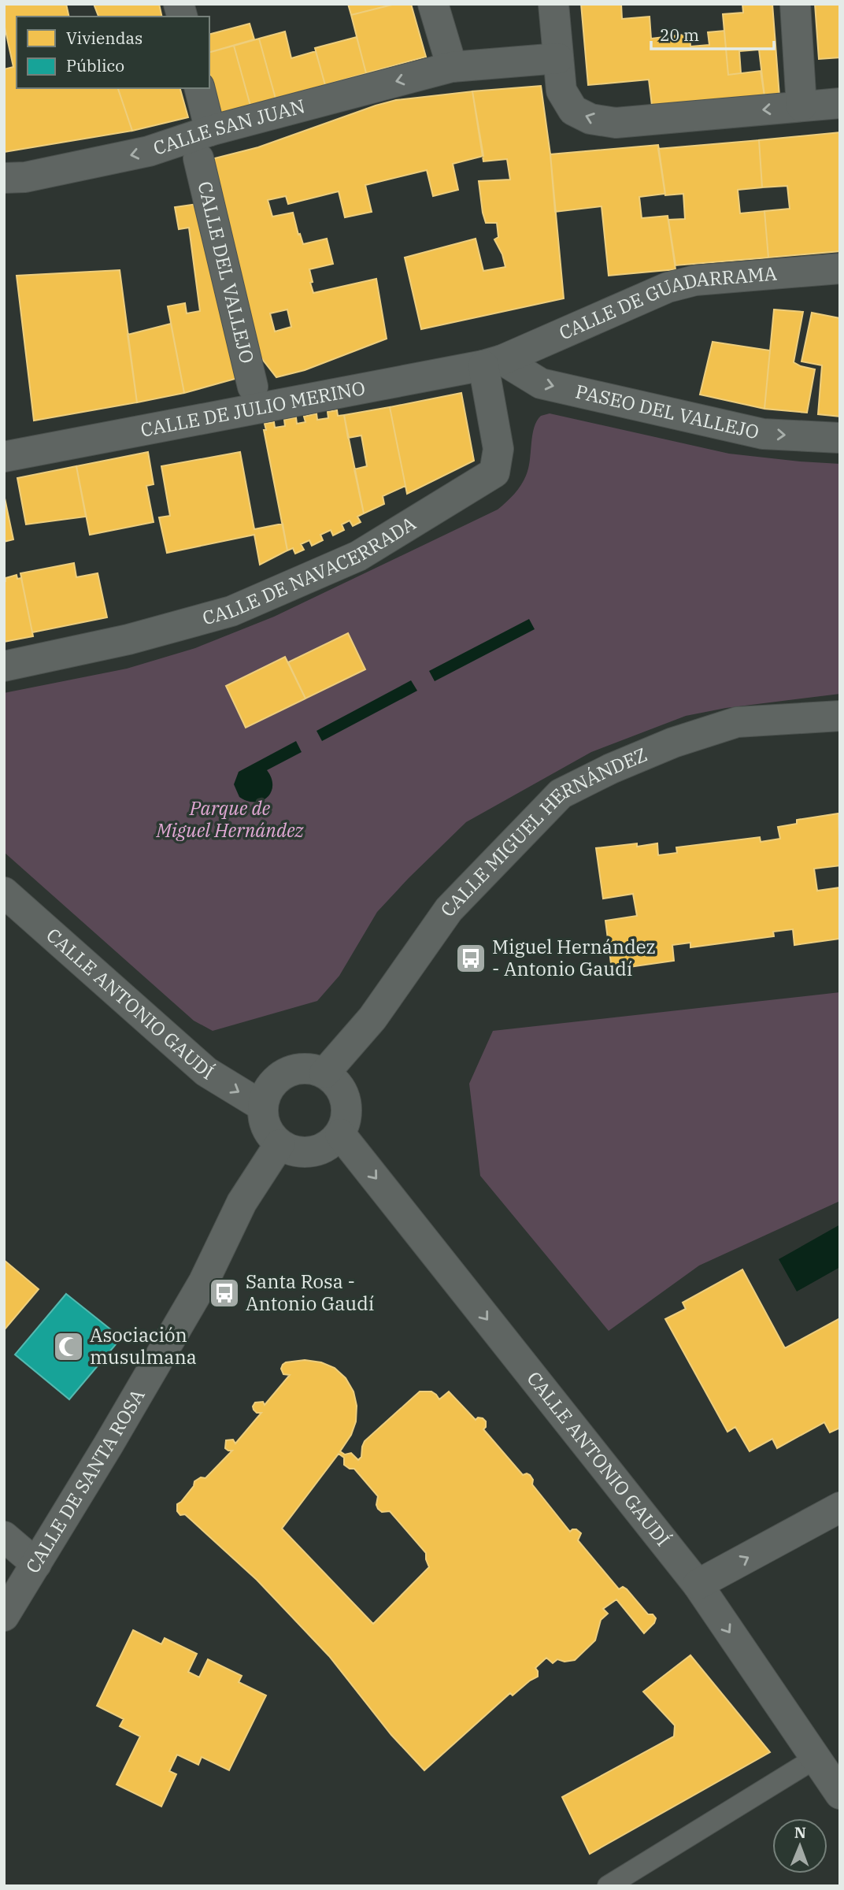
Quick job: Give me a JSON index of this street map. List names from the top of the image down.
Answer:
{
  "streets": {
    "street": [
      "CALLE SAN JUAN",
      "CALLE DEL VALLEJO",
      "CALLE DE GUADARRAMA",
      "CALLE DE JULIO MERINO",
      "PASEO DEL VALLEJO",
      "CALLE DE NAVACERRADA",
      "CALLE MIGUEL HERNÁNDEZ",
      "CALLE ANTONIO GAUDÍ",
      "CALLE DE SANTA ROSA"
    ]
  },
  "crossings": [
    ["CALLE SAN JUAN", "CALLE DEL VALLEJO"],
    ["CALLE DE GUADARRAMA", "CALLE DE JULIO MERINO"],
    ["CALLE DE GUADARRAMA", "PASEO DEL VALLEJO"],
    ["CALLE DE GUADARRAMA", "CALLE DE NAVACERRADA"],
    ["CALLE DE JULIO MERINO", "PASEO DEL VALLEJO"],
    ["CALLE DE JULIO MERINO", "CALLE DE NAVACERRADA"],
    ["PASEO DEL VALLEJO", "CALLE DE NAVACERRADA"],
    ["CALLE MIGUEL HERNÁNDEZ", "CALLE ANTONIO GAUDÍ"],
    ["CALLE MIGUEL HERNÁNDEZ", "CALLE DE SANTA ROSA"],
    ["CALLE ANTONIO GAUDÍ", "CALLE DE SANTA ROSA"]
  ],
  "one_way": ["CALLE SAN JUAN", "PASEO DEL VALLEJO", "CALLE ANTONIO GAUDÍ"],
  "parks": ["Parque de Miguel Hernández"],
  "places": {
    "bus stop": ["Miguel Hernández - Antonio Gaudí", "Santa Rosa - Antonio Gaudí"],
    "mosque": ["Asociación musulmana"]
  },
  "legend": ["Viviendas", "Público"],
  "scale_bar": "20 m",
  "north": "top"
}
